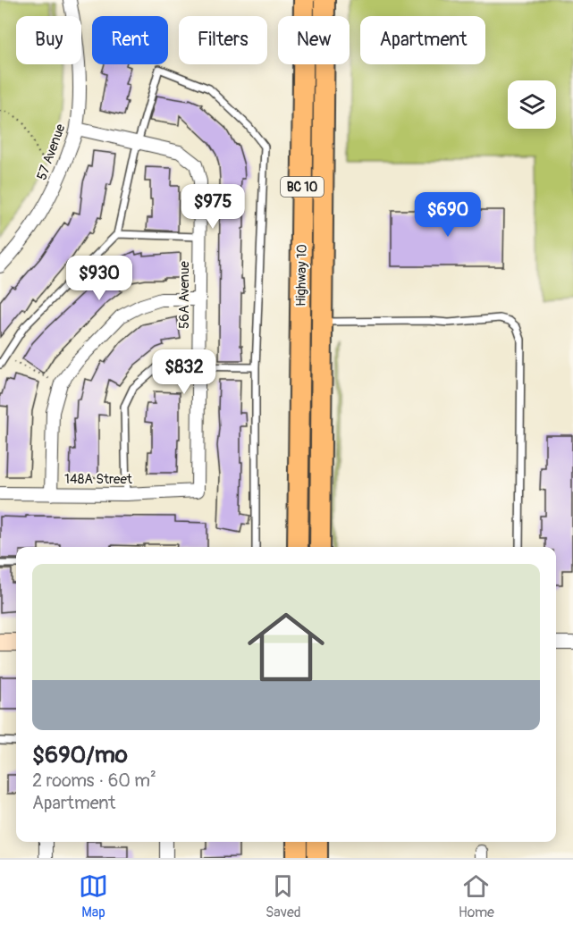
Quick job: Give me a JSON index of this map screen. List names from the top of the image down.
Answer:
{
  "streets": {
    "highway": ["BC 10", "Highway 10"],
    "street": ["57 Avenue", "56A Avenue", "148A Street"]
  },
  "crossings": [
    ["56A Avenue", "148A Street"]
  ],
  "page": {
    "chip": [
      "Buy",
      "Rent",
      "Filters",
      "New",
      "Apartment"
    ],
    "price": [
      "$975",
      "$690",
      "$930",
      "$832"
    ],
    "list": [
      {
        "name": "$690/mo",
        "note": "2 rooms · 60 m² · Apartment"
      }
    ],
    "tabs": ["Map", "Saved", "Home"]
  }
}
